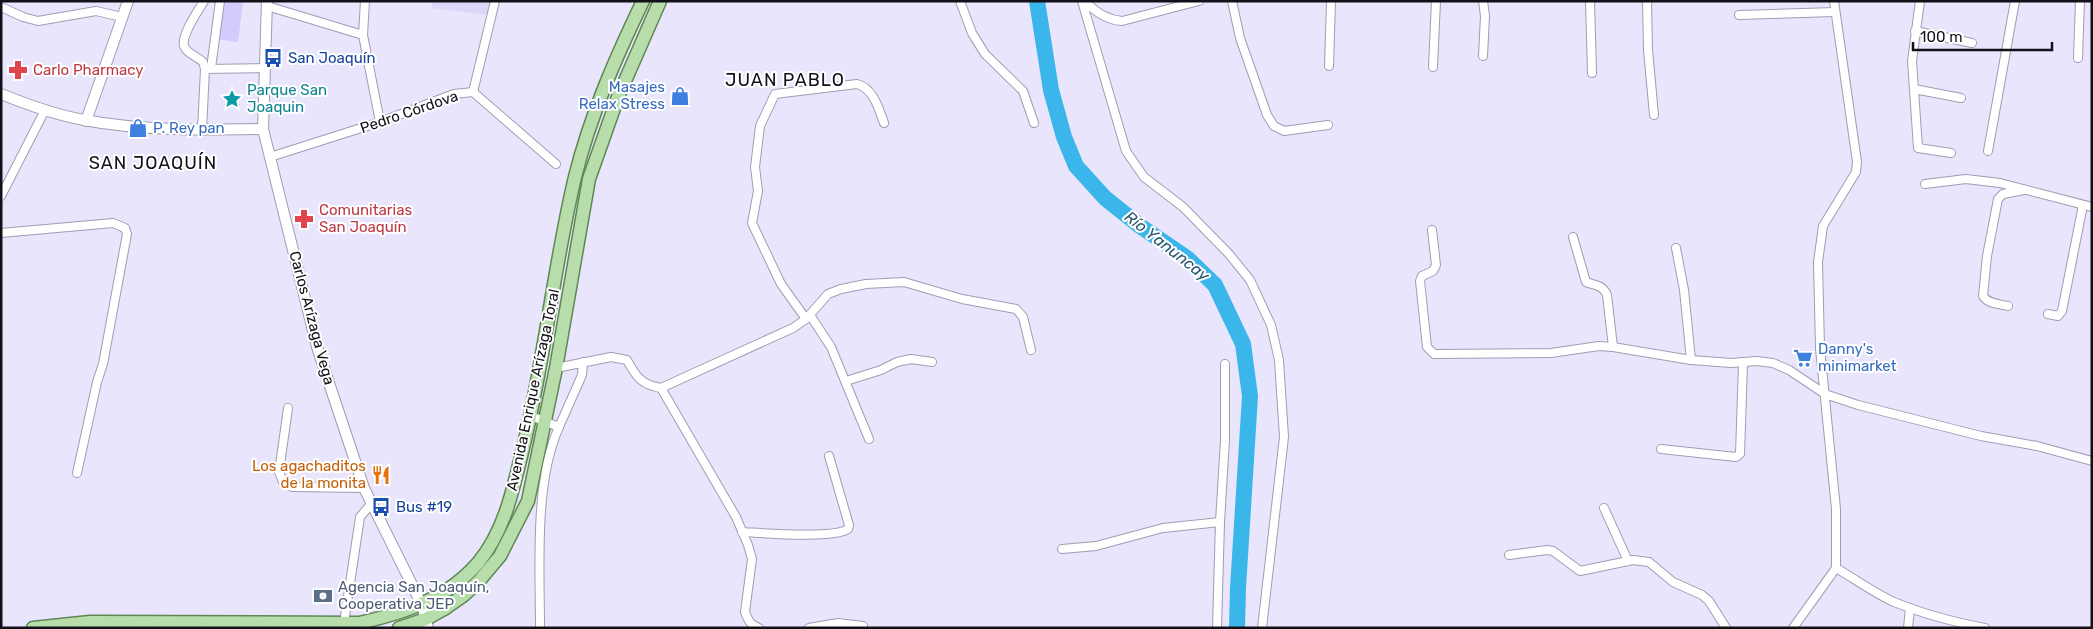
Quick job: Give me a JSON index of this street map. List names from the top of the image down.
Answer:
{
  "streets": {
    "main road": ["Avenida Enrique Arízaga Toral"],
    "street": ["Pedro Córdova", "Carlos Arízaga Vega"]
  },
  "crossings": [
    ["Pedro Córdova", "Carlos Arízaga Vega"],
    ["Carlos Arízaga Vega", "Avenida Enrique Arízaga Toral"]
  ],
  "districts": ["JUAN PABLO", "SAN JOAQUÍN"],
  "water": ["Río Yanuncay"],
  "places": {
    "bus stop": ["San Joaquín", "Bus #19"],
    "pharmacy": ["Carlo Pharmacy", "Comunitarias San Joaquín"],
    "shop": ["Masajes Relax Stress", "P. Rey pan"],
    "place": ["Parque San Joaquin"],
    "supermarket": ["Danny's minimarket"],
    "restaurant": ["Los agachaditos de la monita"],
    "bank": ["Agencia San Joaquín, Cooperativa JEP"]
  },
  "scale_bar": "100 m"
}
